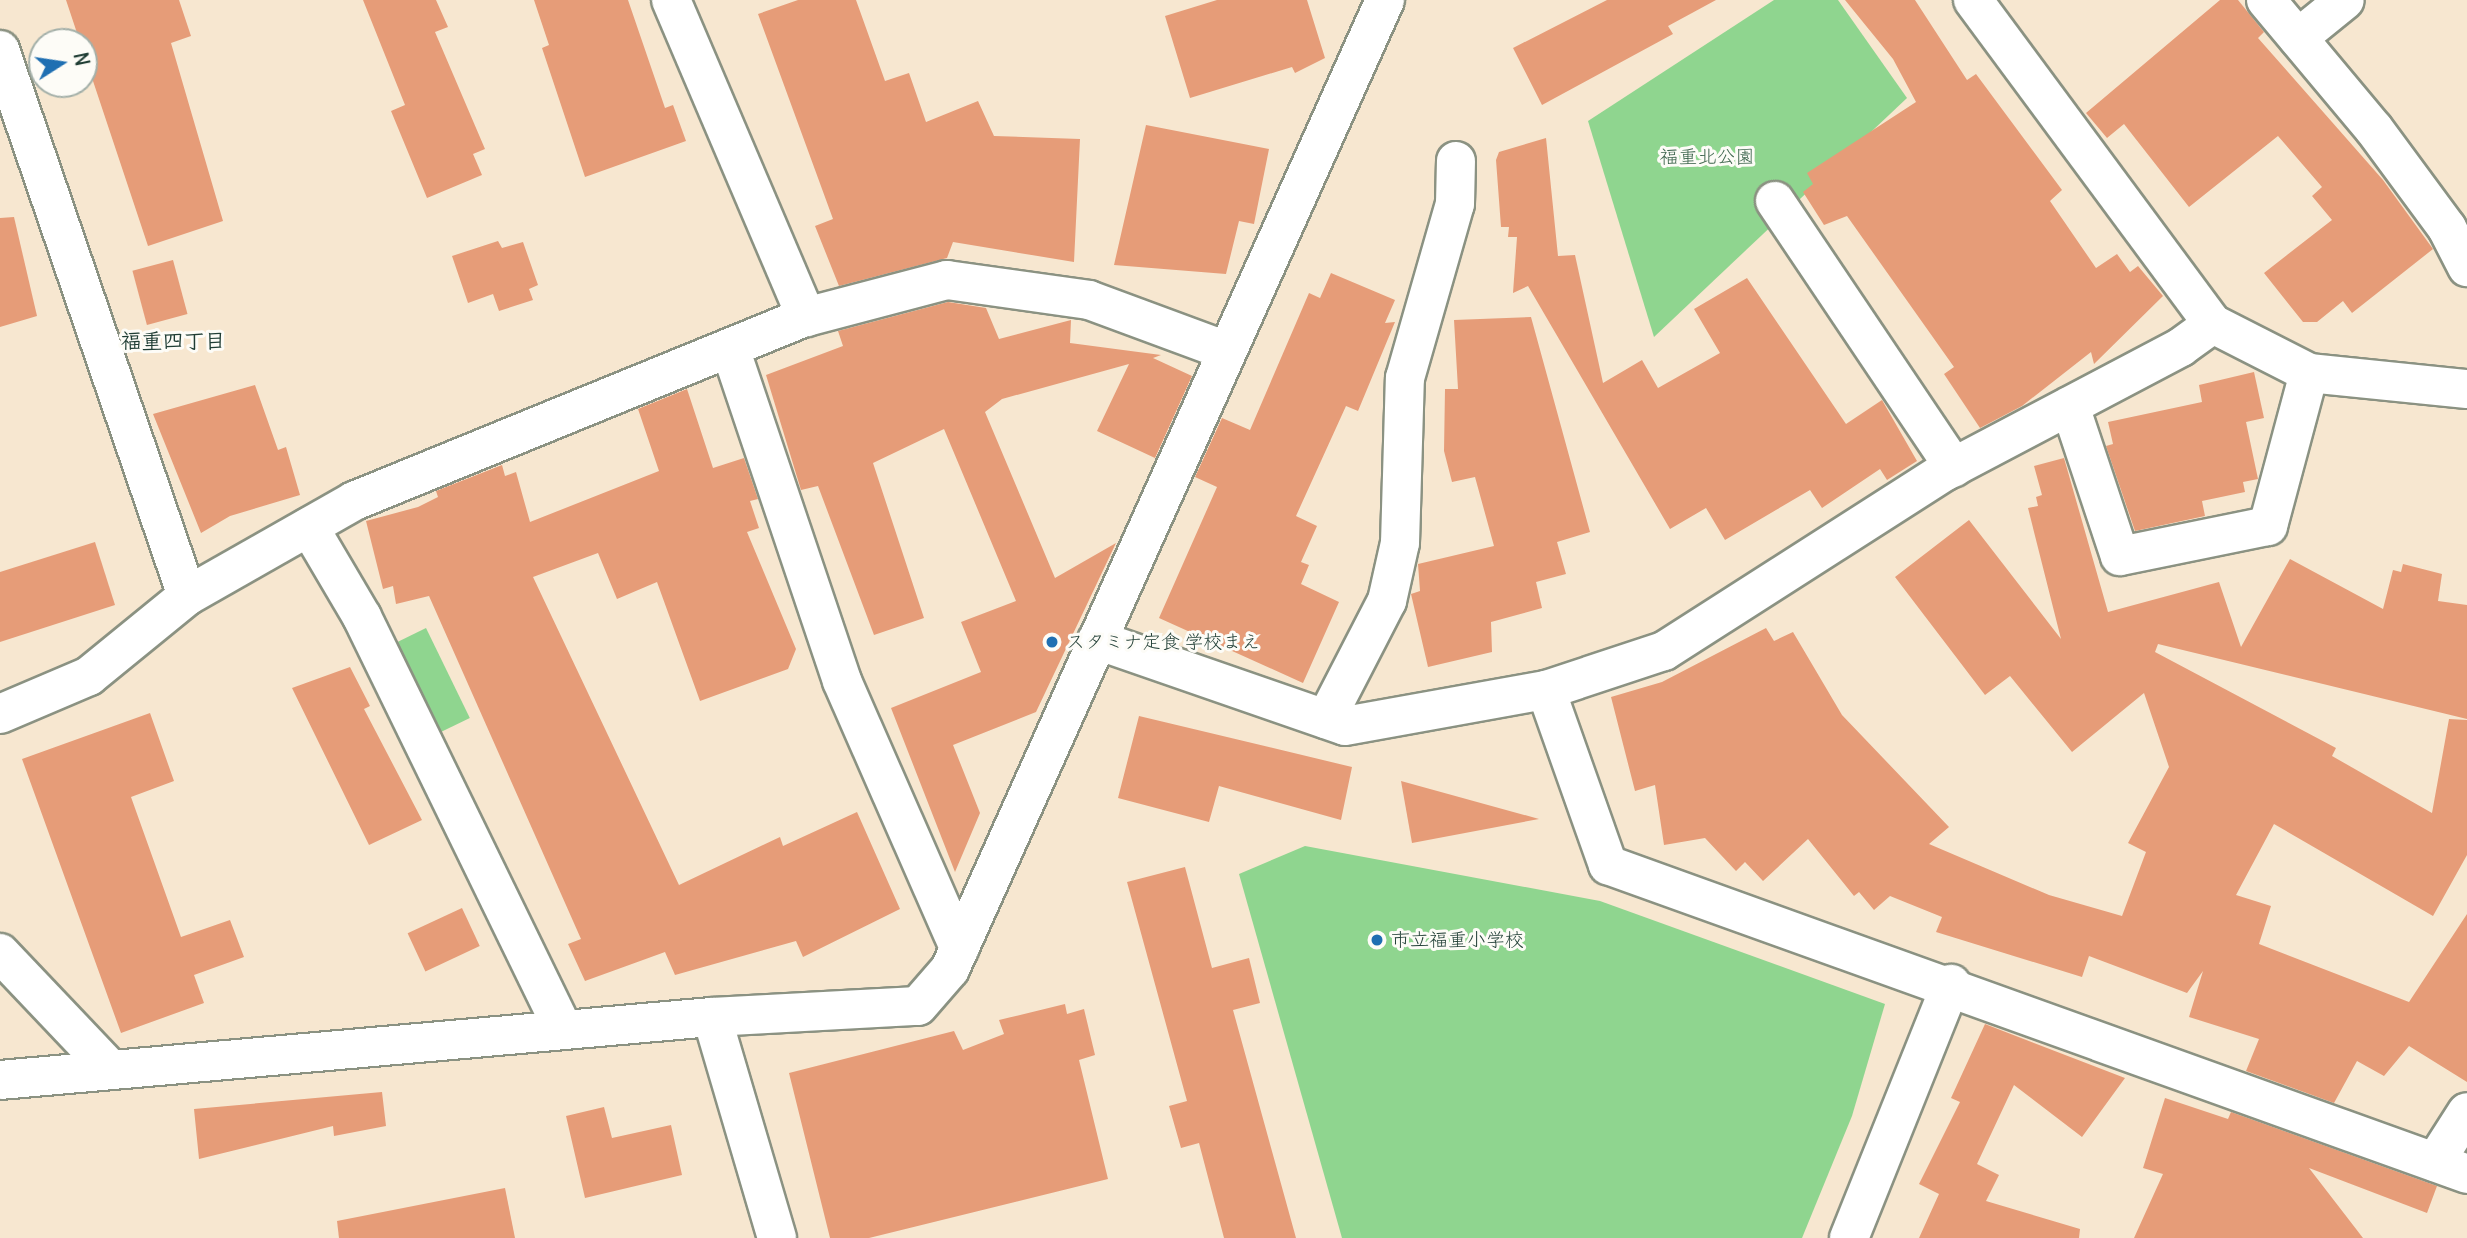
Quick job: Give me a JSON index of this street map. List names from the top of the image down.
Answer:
{
  "districts": ["福重四丁目"],
  "parks": ["福重北公園"],
  "places": ["スタミナ定食 学校まえ", "市立福重小学校"],
  "north": "right"
}
